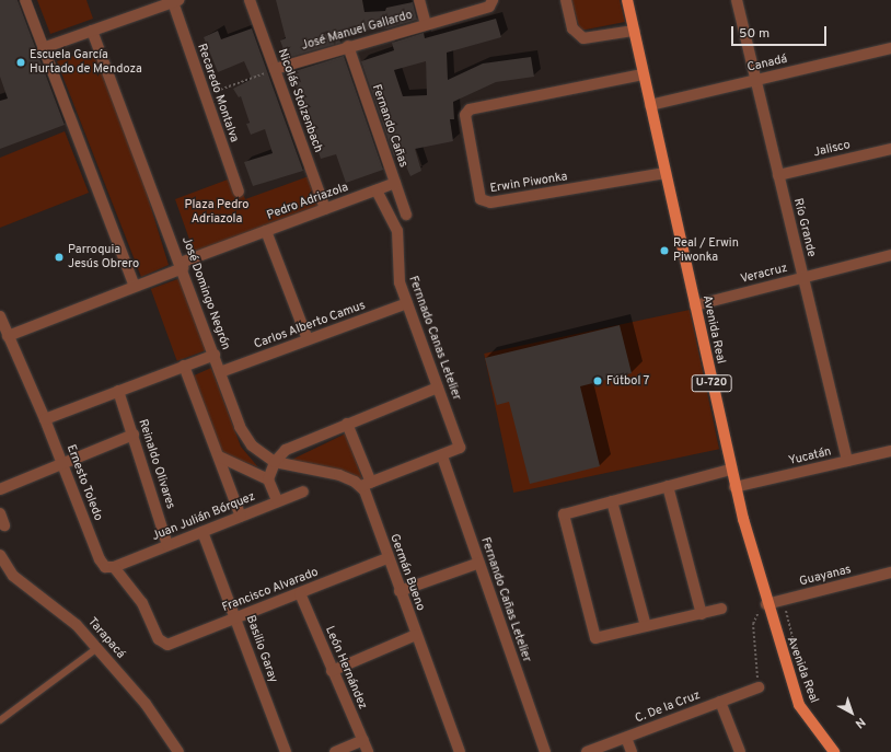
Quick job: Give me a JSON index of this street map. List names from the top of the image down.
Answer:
{
  "streets": {
    "main road": ["Avenida Real", "U-720"],
    "street": [
      "José Manuel Gallardo",
      "Canadá",
      "Recaredo Montalva",
      "Nicolás Stolzenbach",
      "Fernando Cañas",
      "Jalisco",
      "Erwin Piwonka",
      "Pedro Adriazola",
      "Río Grande",
      "Veracruz",
      "José Domingo Negrón",
      "Carlos Alberto Camus",
      "Fernnado Canas Letelier",
      "Yucatán",
      "Reinaldo Olivares",
      "Ernesto Toledo",
      "Juan Julián Bórquez",
      "Germán Bueno",
      "Guayanas",
      "Francisco Alvarado",
      "Fernando Cañas Letelier",
      "Tarapacá",
      "Basilio Garay",
      "León Hernández",
      "C. De la Cruz"
    ]
  },
  "crossings": [
    ["José Manuel Gallardo", "Nicolás Stolzenbach"],
    ["José Manuel Gallardo", "Fernando Cañas"],
    ["Canadá", "Río Grande"],
    ["Canadá", "Avenida Real"],
    ["Nicolás Stolzenbach", "Pedro Adriazola"],
    ["Fernando Cañas", "Pedro Adriazola"],
    ["Jalisco", "Río Grande"],
    ["Erwin Piwonka", "Avenida Real"],
    ["Pedro Adriazola", "José Domingo Negrón"],
    ["Pedro Adriazola", "Fernnado Canas Letelier"],
    ["Pedro Adriazola", "Ernesto Toledo"],
    ["Río Grande", "Veracruz"],
    ["Río Grande", "Yucatán"],
    ["Veracruz", "Avenida Real"],
    ["José Domingo Negrón", "Carlos Alberto Camus"],
    ["Carlos Alberto Camus", "Fernnado Canas Letelier"],
    ["Avenida Real", "Yucatán"],
    ["Avenida Real", "Guayanas"],
    ["Fernnado Canas Letelier", "Fernando Cañas Letelier"],
    ["Reinaldo Olivares", "Juan Julián Bórquez"],
    ["Ernesto Toledo", "Juan Julián Bórquez"],
    ["Ernesto Toledo", "Francisco Alvarado"],
    ["Juan Julián Bórquez", "Basilio Garay"],
    ["Germán Bueno", "Francisco Alvarado"],
    ["Francisco Alvarado", "Basilio Garay"],
    ["Francisco Alvarado", "León Hernández"]
  ],
  "parks": ["Plaza Pedro Adriazola"],
  "places": [
    "Escuela García Hurtado de Mendoza",
    "Real / Erwin Piwonka",
    "Parroquia Jesús Obrero",
    "Fútbol 7"
  ],
  "scale_bar": "50 m",
  "north": "bottom right"
}
